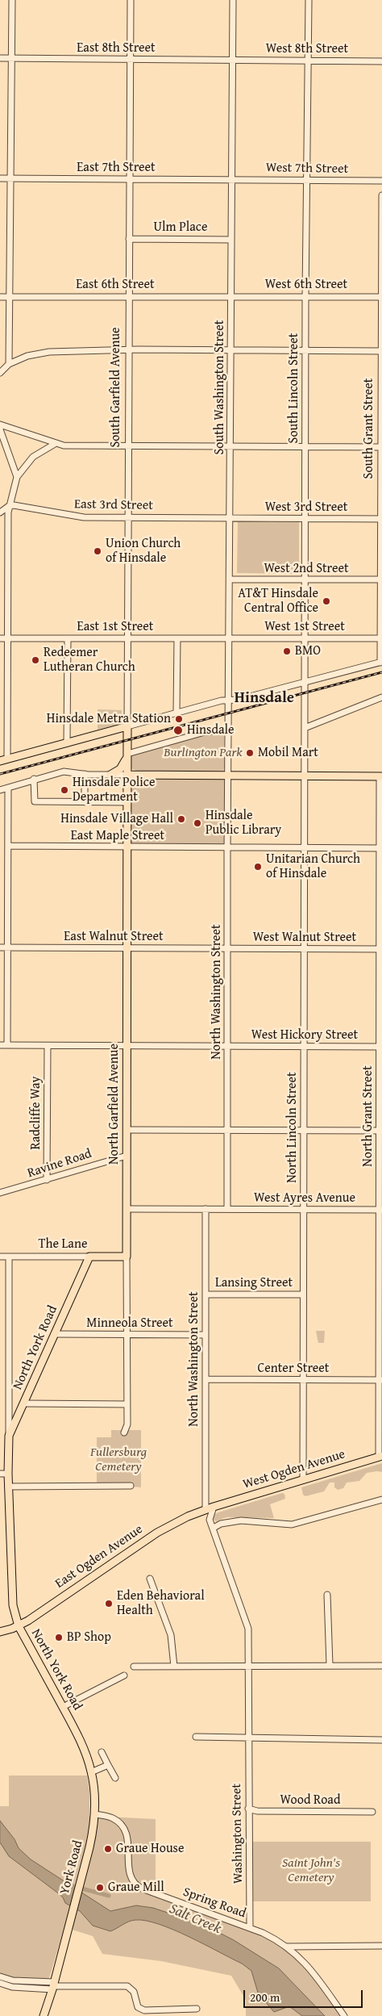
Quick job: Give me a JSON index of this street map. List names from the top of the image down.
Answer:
{
  "streets": {
    "main road": [
      "South Garfield Avenue",
      "North Garfield Avenue",
      "The Lane",
      "North York Road",
      "West Ogden Avenue",
      "East Ogden Avenue",
      "York Road"
    ],
    "street": [
      "East 8th Street",
      "West 8th Street",
      "East 7th Street",
      "West 7th Street",
      "Ulm Place",
      "East 6th Street",
      "West 6th Street",
      "South Washington Street",
      "South Lincoln Street",
      "South Grant Street",
      "East 3rd Street",
      "West 3rd Street",
      "West 2nd Street",
      "East 1st Street",
      "West 1st Street",
      "East Maple Street",
      "East Walnut Street",
      "West Walnut Street",
      "North Washington Street",
      "West Hickory Street",
      "Radcliffe Way",
      "North Grant Street",
      "North Lincoln Street",
      "Ravine Road",
      "West Ayres Avenue",
      "Lansing Street",
      "Minneola Street",
      "Center Street",
      "Wood Road",
      "Washington Street",
      "Spring Road"
    ]
  },
  "crossings": [
    ["East 8th Street", "West 8th Street"],
    ["East 8th Street", "South Garfield Avenue"],
    ["East 8th Street", "South Washington Street"],
    ["West 8th Street", "South Washington Street"],
    ["West 8th Street", "South Lincoln Street"],
    ["East 7th Street", "West 7th Street"],
    ["East 7th Street", "South Garfield Avenue"],
    ["East 7th Street", "South Washington Street"],
    ["West 7th Street", "South Washington Street"],
    ["West 7th Street", "South Lincoln Street"],
    ["Ulm Place", "South Garfield Avenue"],
    ["Ulm Place", "South Washington Street"],
    ["East 6th Street", "West 6th Street"],
    ["East 6th Street", "South Garfield Avenue"],
    ["East 6th Street", "South Washington Street"],
    ["West 6th Street", "South Washington Street"],
    ["West 6th Street", "South Lincoln Street"],
    ["West 6th Street", "South Grant Street"],
    ["South Garfield Avenue", "East 3rd Street"],
    ["South Garfield Avenue", "East 1st Street"],
    ["South Garfield Avenue", "North Garfield Avenue"],
    ["South Washington Street", "East 3rd Street"],
    ["South Washington Street", "West 3rd Street"],
    ["South Washington Street", "West 2nd Street"],
    ["South Washington Street", "East 1st Street"],
    ["South Washington Street", "West 1st Street"],
    ["South Washington Street", "North Washington Street"],
    ["South Lincoln Street", "West 3rd Street"],
    ["South Lincoln Street", "West 2nd Street"],
    ["South Lincoln Street", "West 1st Street"],
    ["South Lincoln Street", "North Lincoln Street"],
    ["South Grant Street", "West 3rd Street"],
    ["South Grant Street", "West 2nd Street"],
    ["South Grant Street", "West 1st Street"],
    ["East 3rd Street", "West 3rd Street"],
    ["East 1st Street", "West 1st Street"],
    ["East Maple Street", "North Washington Street"],
    ["East Maple Street", "North Garfield Avenue"],
    ["East Maple Street", "North Grant Street"],
    ["East Maple Street", "North Lincoln Street"],
    ["East Walnut Street", "West Walnut Street"],
    ["East Walnut Street", "North Washington Street"],
    ["East Walnut Street", "North Garfield Avenue"],
    ["West Walnut Street", "North Washington Street"],
    ["West Walnut Street", "North Grant Street"],
    ["West Walnut Street", "North Lincoln Street"],
    ["North Washington Street", "West Hickory Street"],
    ["North Washington Street", "West Ayres Avenue"],
    ["North Washington Street", "Lansing Street"],
    ["North Washington Street", "Minneola Street"],
    ["North Washington Street", "Center Street"],
    ["North Washington Street", "East Ogden Avenue"],
    ["West Hickory Street", "North Garfield Avenue"],
    ["West Hickory Street", "Radcliffe Way"],
    ["West Hickory Street", "North Grant Street"],
    ["West Hickory Street", "North Lincoln Street"],
    ["North Garfield Avenue", "Ravine Road"],
    ["North Garfield Avenue", "West Ayres Avenue"],
    ["North Garfield Avenue", "The Lane"],
    ["North Garfield Avenue", "Minneola Street"],
    ["Radcliffe Way", "Ravine Road"],
    ["North Grant Street", "West Ayres Avenue"],
    ["North Grant Street", "Center Street"],
    ["North Grant Street", "West Ogden Avenue"],
    ["North Lincoln Street", "West Ayres Avenue"],
    ["North Lincoln Street", "Lansing Street"],
    ["North Lincoln Street", "Center Street"],
    ["North Lincoln Street", "West Ogden Avenue"],
    ["The Lane", "North York Road"],
    ["Minneola Street", "North York Road"],
    ["North York Road", "East Ogden Avenue"],
    ["North York Road", "York Road"],
    ["West Ogden Avenue", "East Ogden Avenue"],
    ["Wood Road", "Washington Street"],
    ["Washington Street", "Spring Road"],
    ["York Road", "Spring Road"]
  ],
  "districts": ["Hinsdale"],
  "water": ["Salt Creek"],
  "parks": ["Burlington Park", "Fullersburg Cemetery", "Saint John's Cemetery"],
  "places": [
    "Union Church of Hinsdale",
    "AT&T Hinsdale Central Office",
    "BMO",
    "Redeemer Lutheran Church",
    "Hinsdale Metra Station",
    "Hinsdale",
    "Mobil Mart",
    "Hinsdale Police Department",
    "Hinsdale Village Hall",
    "Hinsdale Public Library",
    "Unitarian Church of Hinsdale",
    "Eden Behavioral Health",
    "BP Shop",
    "Graue House",
    "Graue Mill"
  ],
  "scale_bar": "200 m"
}
